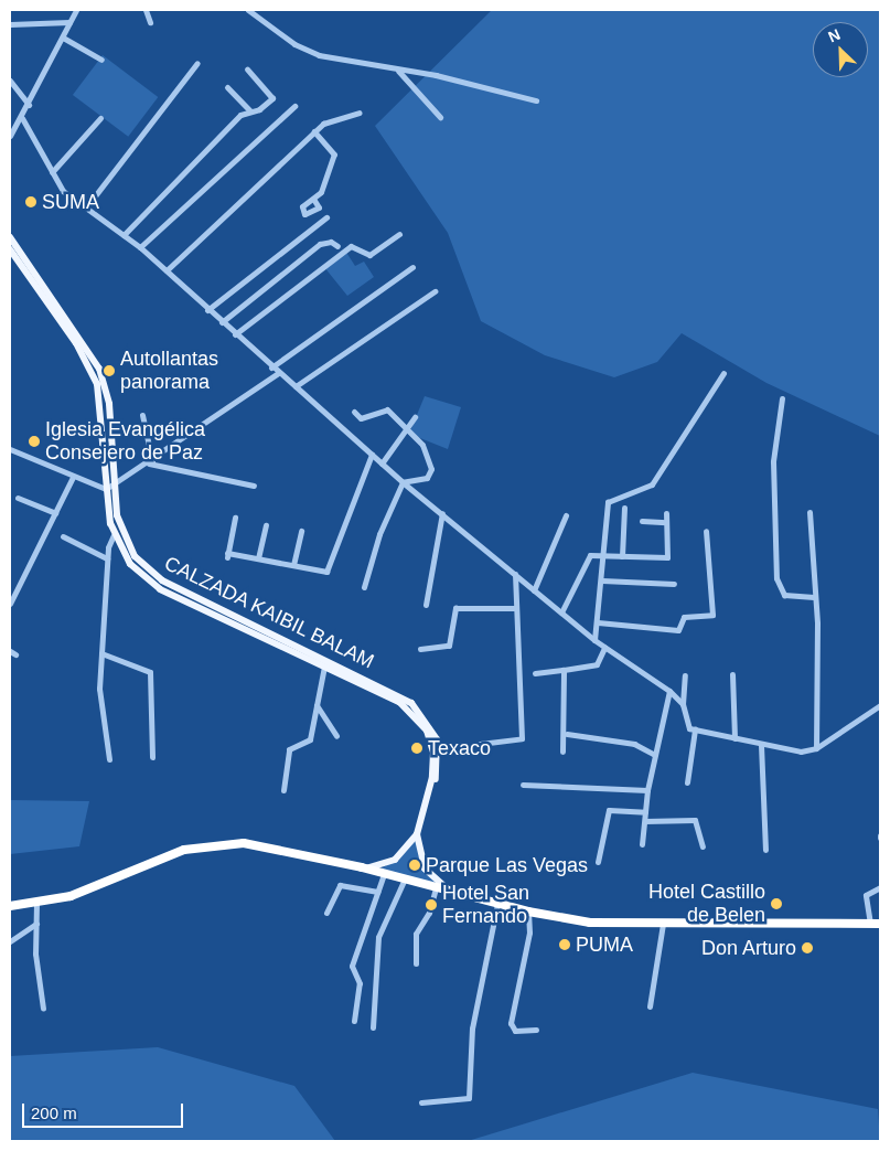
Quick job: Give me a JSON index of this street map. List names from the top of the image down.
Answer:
{
  "streets": {
    "main road": ["CALZADA KAIBIL BALAM"]
  },
  "places": [
    "SUMA",
    "Autollantas panorama",
    "Iglesia Evangélica Consejero de Paz",
    "Texaco",
    "Parque Las Vegas",
    "Hotel Castillo de Belen",
    "Hotel San Fernando",
    "PUMA",
    "Don Arturo"
  ],
  "scale_bar": "200 m",
  "north": "top left"
}
